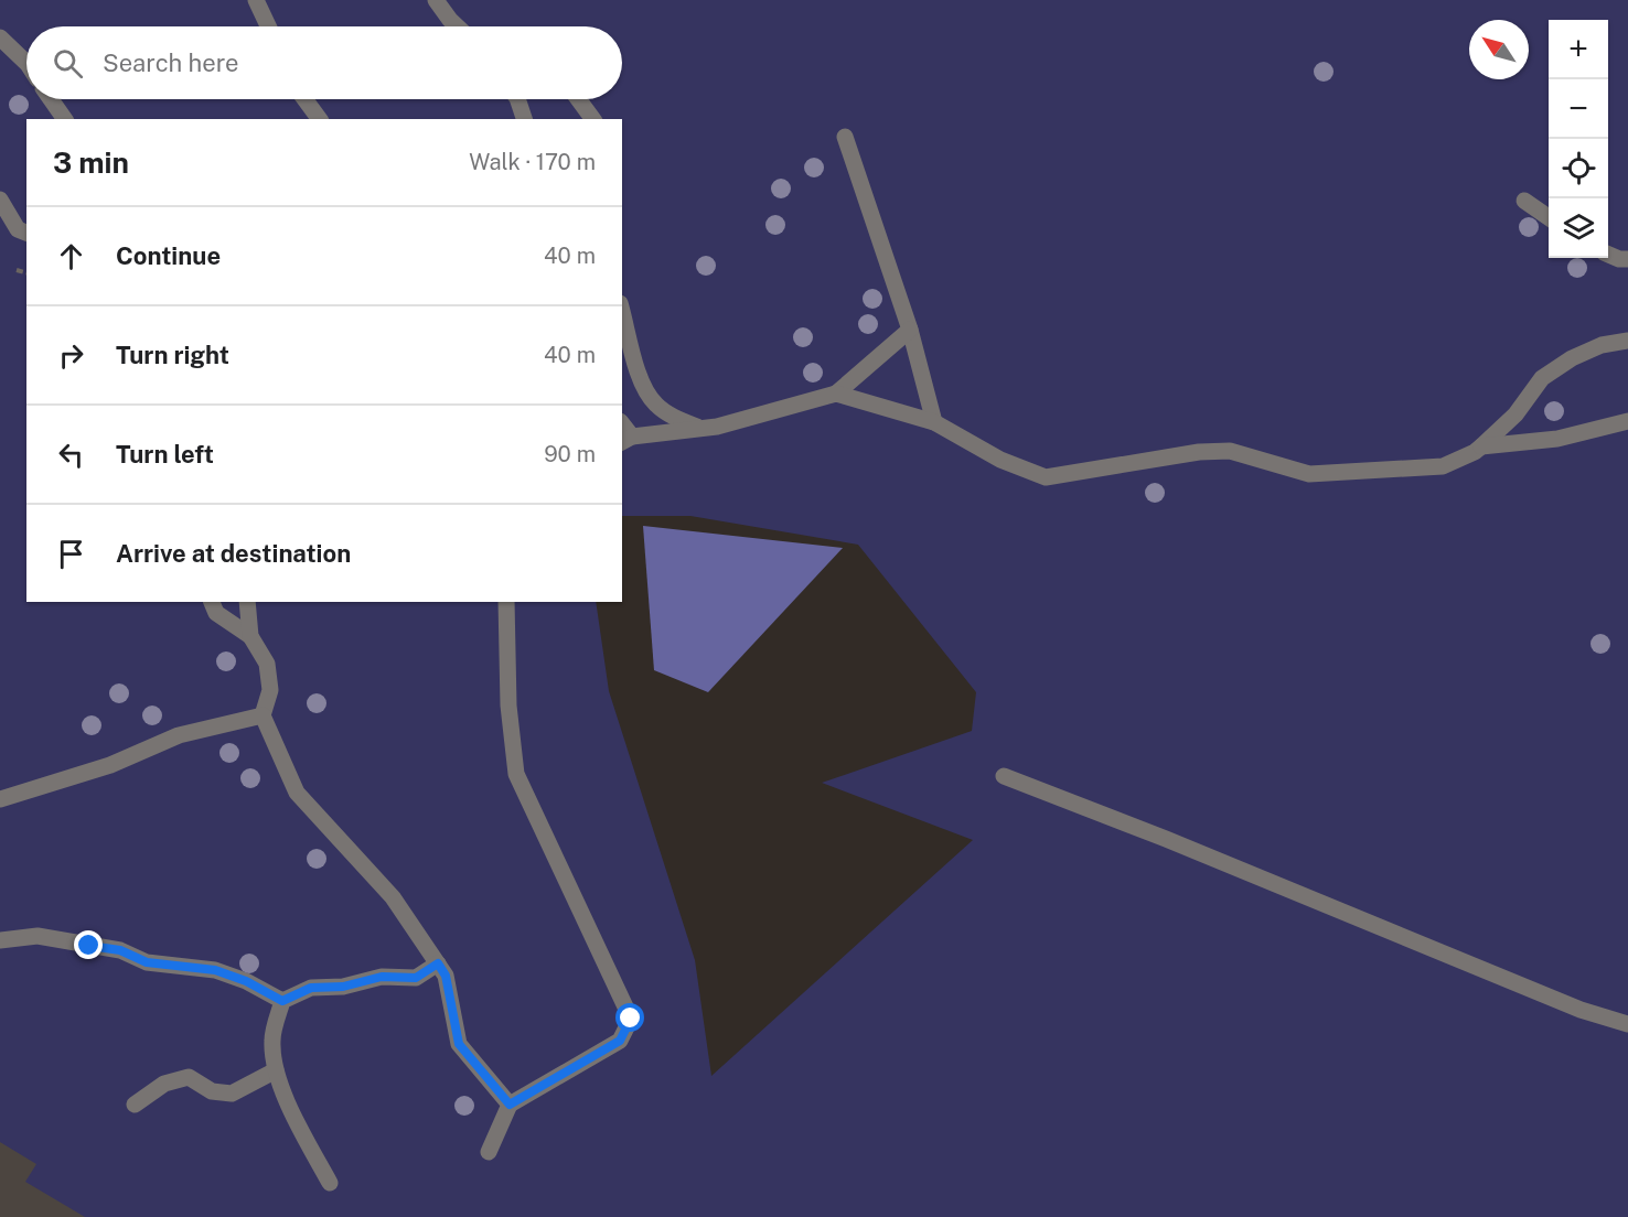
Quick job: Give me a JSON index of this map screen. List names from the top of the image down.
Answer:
{
  "north": "top left",
  "page": {
    "map_buttons": ["+", "−"],
    "search": "Search here",
    "heading": ["3 min", "Walk · 170 m"],
    "list": [
      ["Continue", "40 m"],
      ["Turn right", "40 m"],
      ["Turn left", "90 m"],
      "Arrive at destination"
    ]
  }
}
